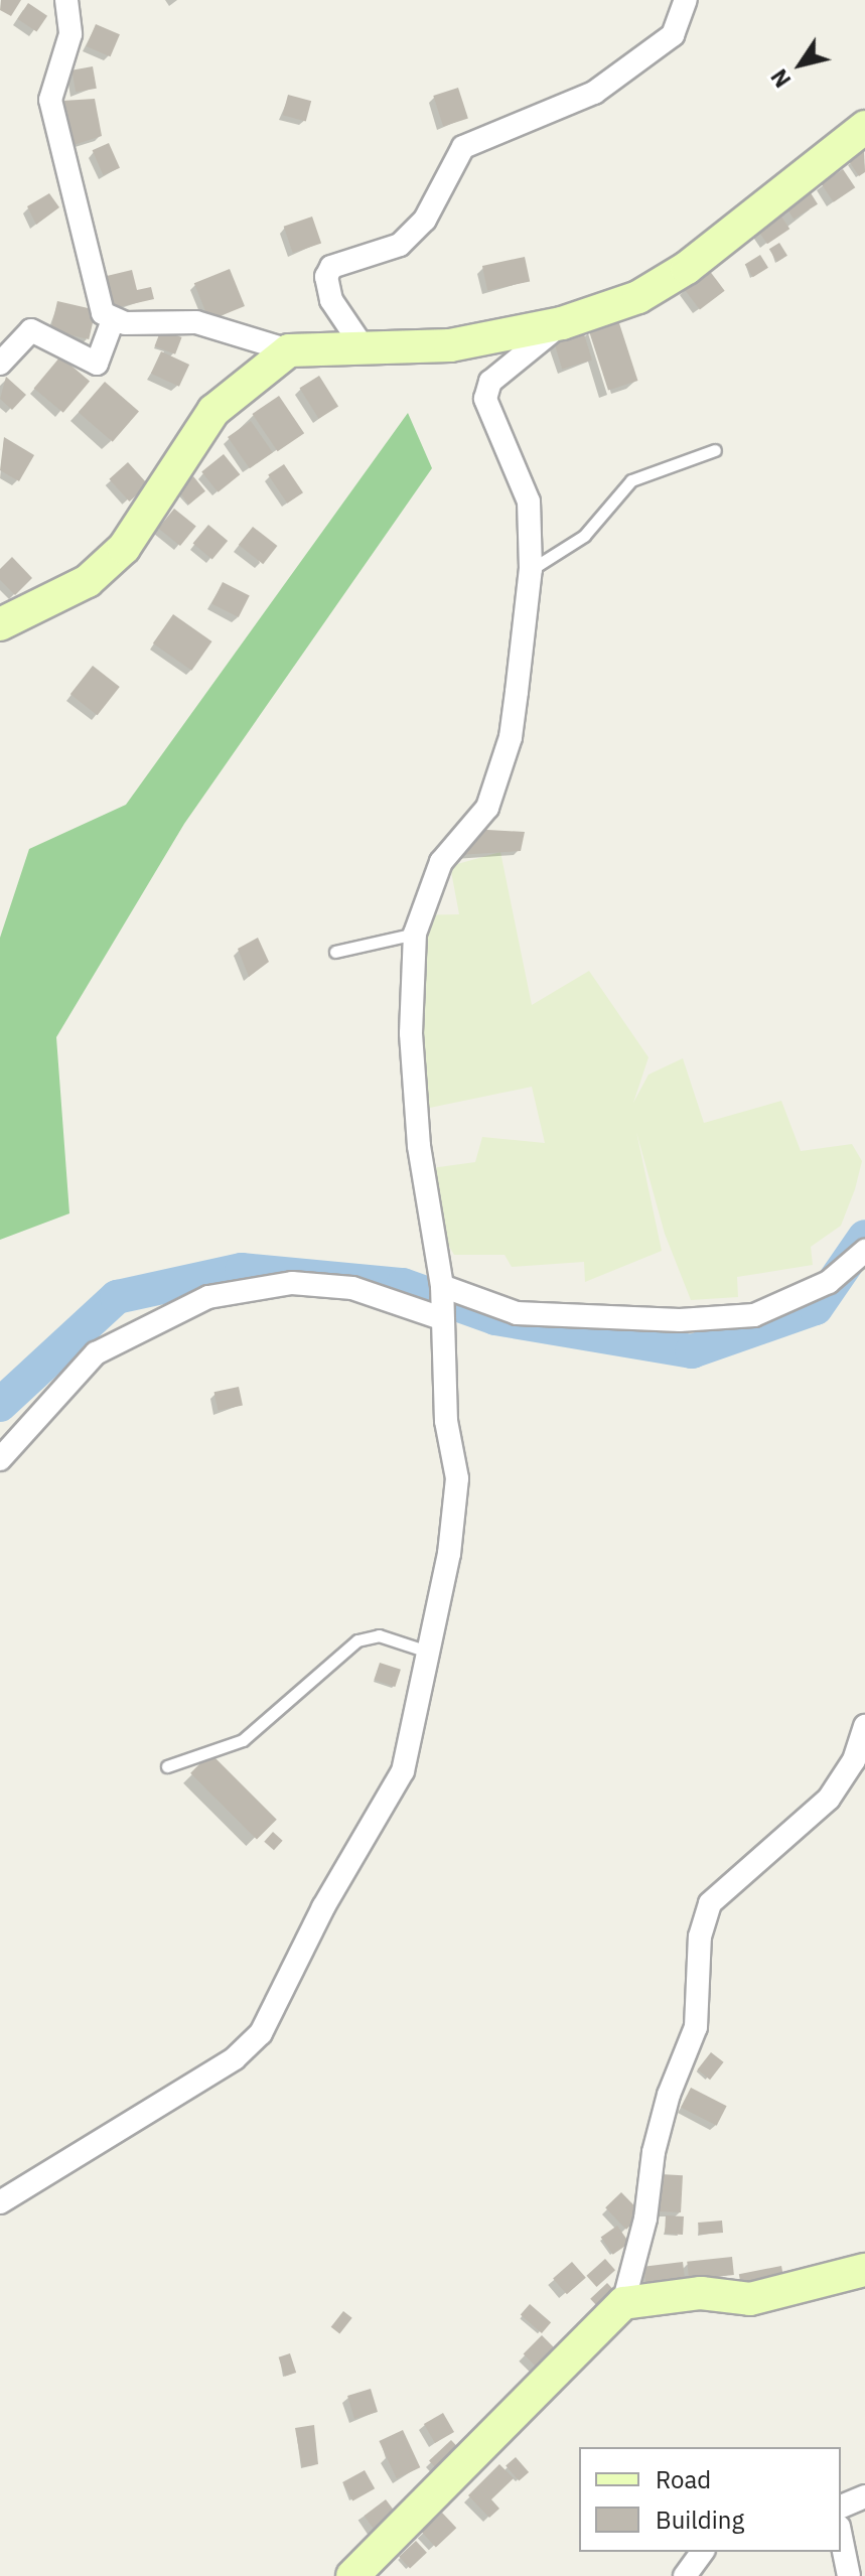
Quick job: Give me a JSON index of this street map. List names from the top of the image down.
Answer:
{
  "legend": ["Road", "Building"],
  "north": "bottom left"
}
